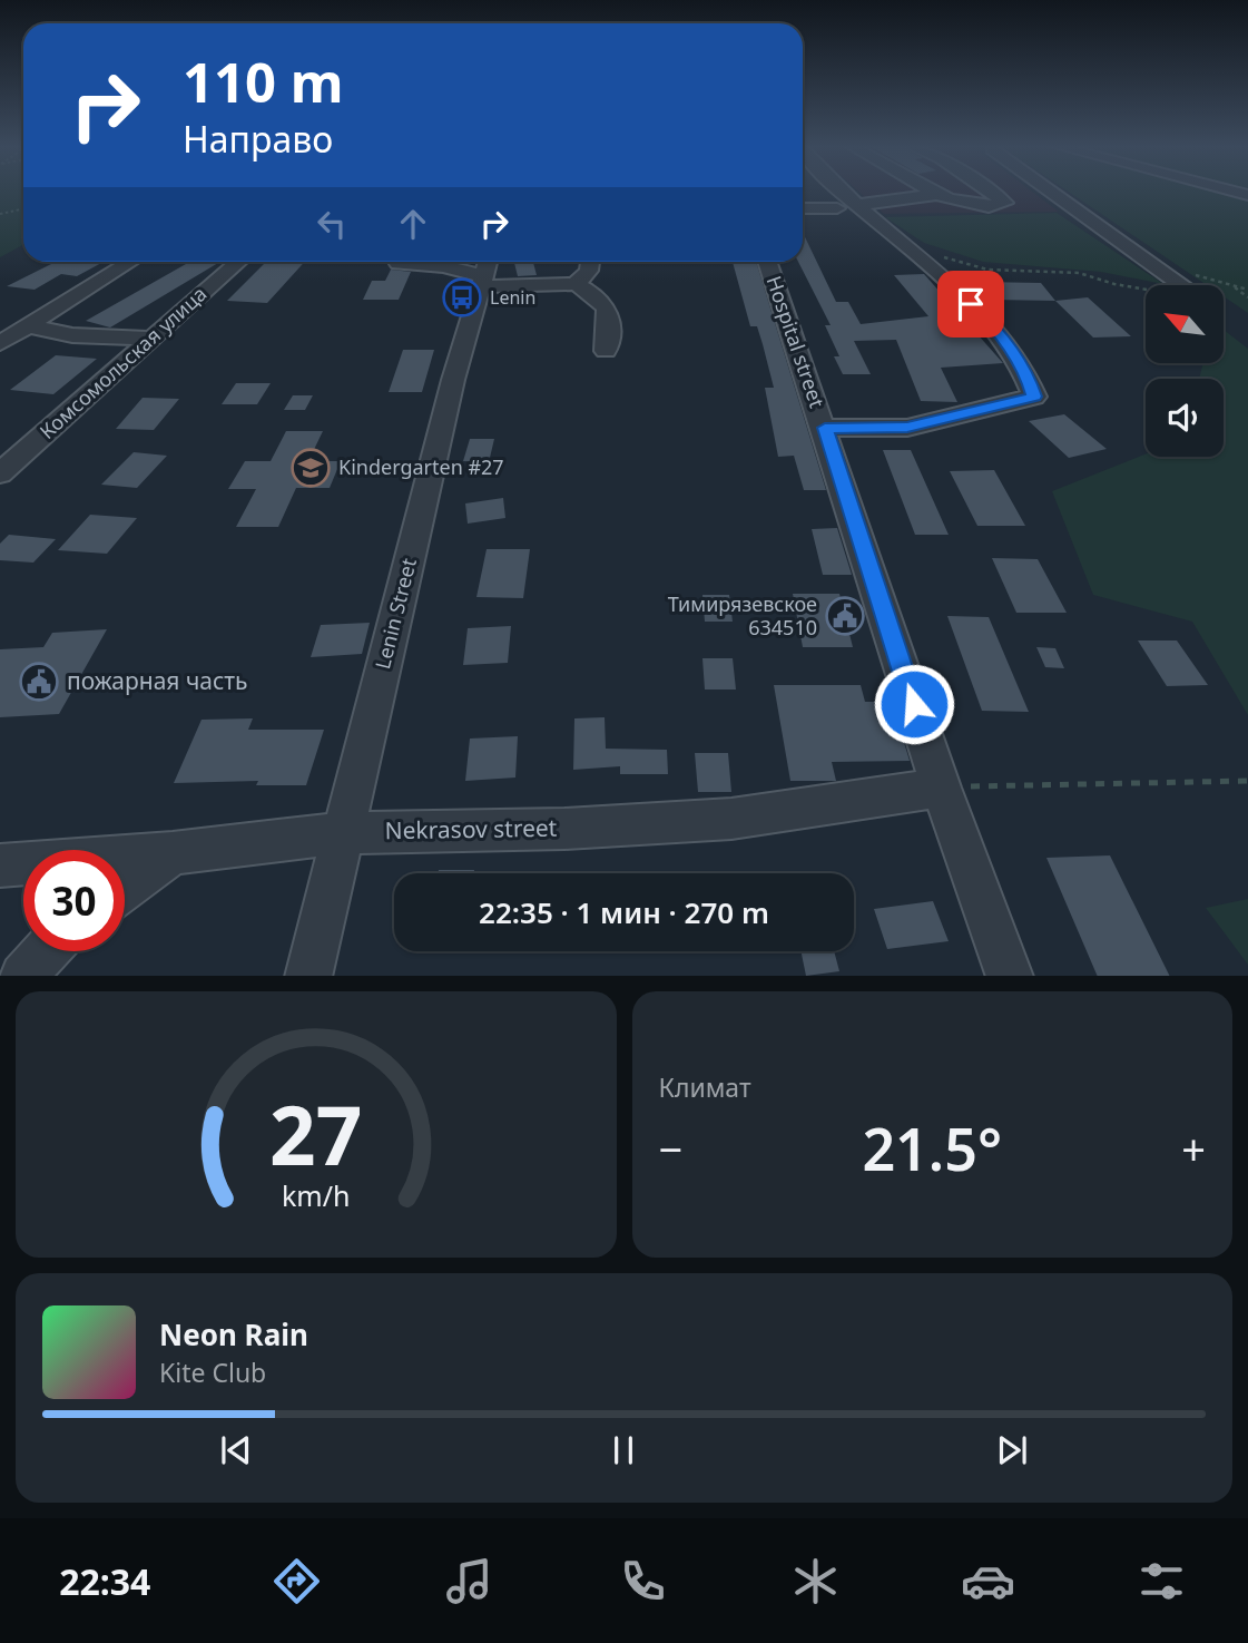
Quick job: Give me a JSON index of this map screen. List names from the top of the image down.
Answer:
{
  "streets": {
    "street": [
      "Hospital street",
      "Комсомольская улица",
      "Lenin Street",
      "Nekrasov street"
    ]
  },
  "crossings": [
    ["Hospital street", "Nekrasov street"],
    ["Lenin Street", "Nekrasov street"]
  ],
  "places": {
    "bus stop": ["Lenin"],
    "school or university": ["Kindergarten #27"],
    "public building": ["Тимирязевское 634510", "пожарная часть"]
  },
  "north": "top left",
  "page": {
    "turn": ["110 m", "Направо"],
    "limit": "30",
    "trip": "22:35 · 1 мин · 270 m",
    "tile": "Климат",
    "heat": ["−", "21.5°", "+"],
    "song": ["Neon Rain", "Kite Club"],
    "tabs": "22:34",
    "gauge": ["27", "km/h"]
  }
}
